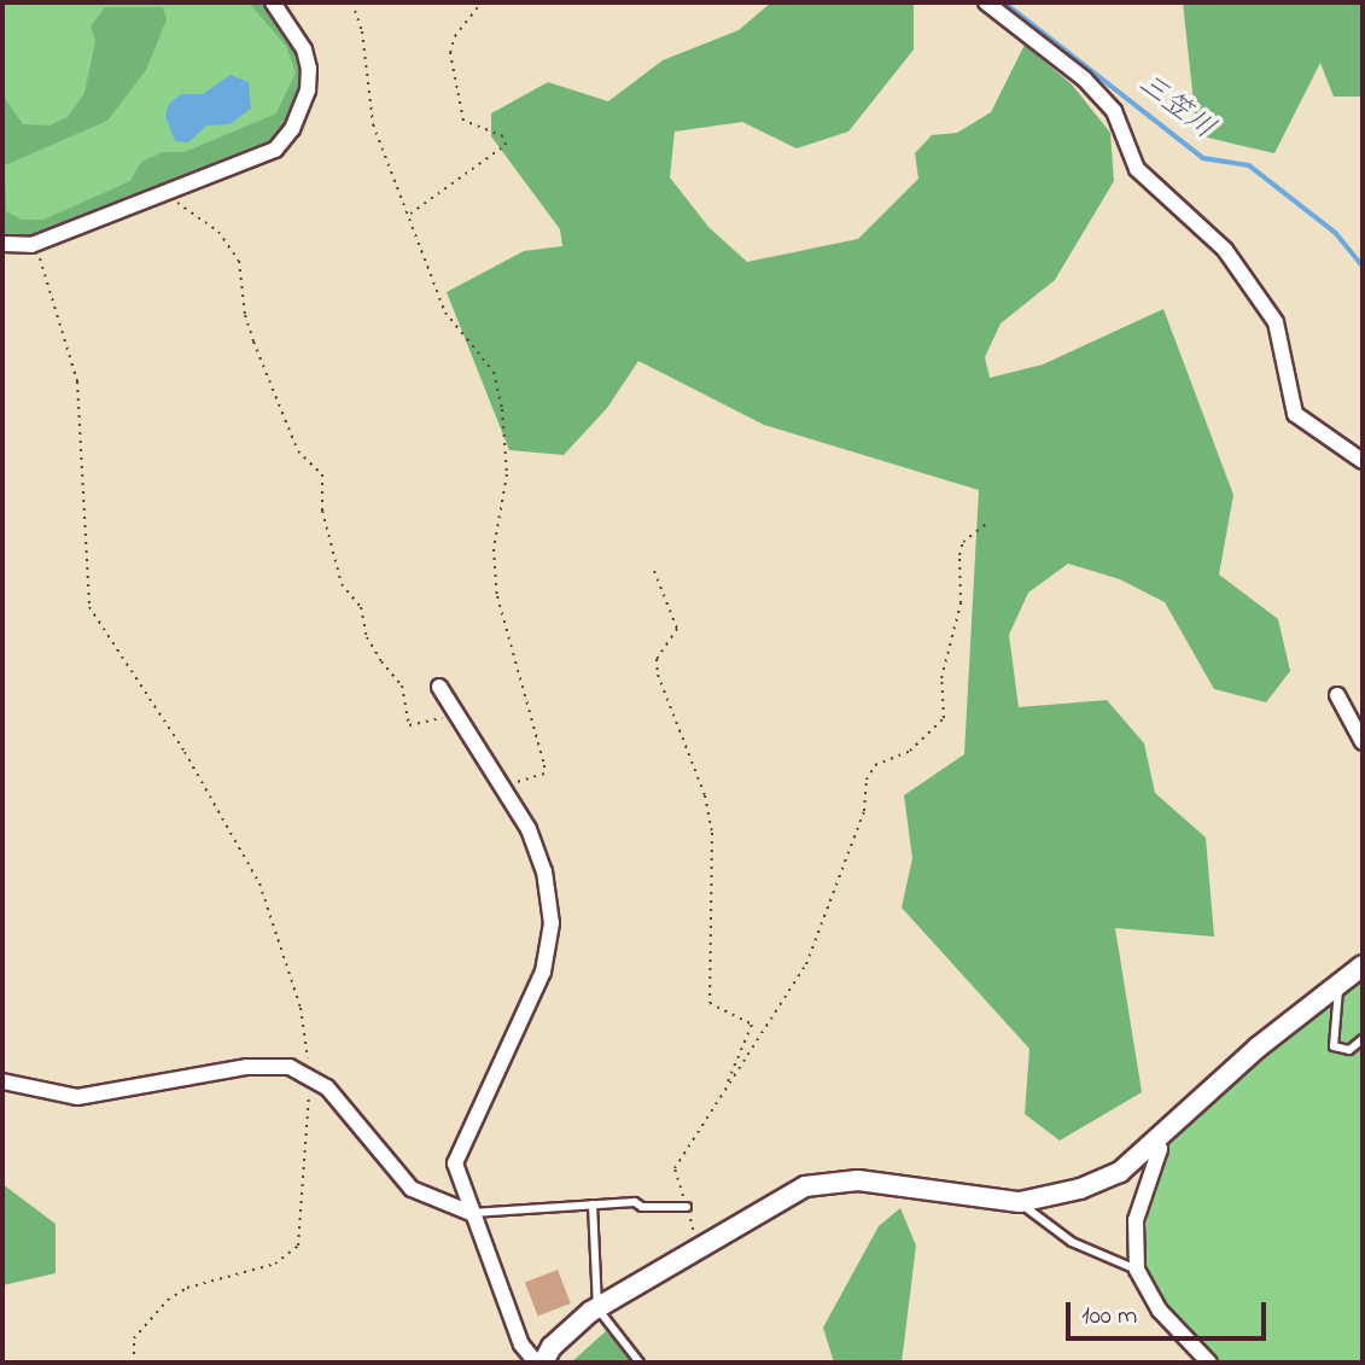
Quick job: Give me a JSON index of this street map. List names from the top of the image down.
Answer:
{
  "water": ["三笠川"],
  "scale_bar": "100 m"
}
